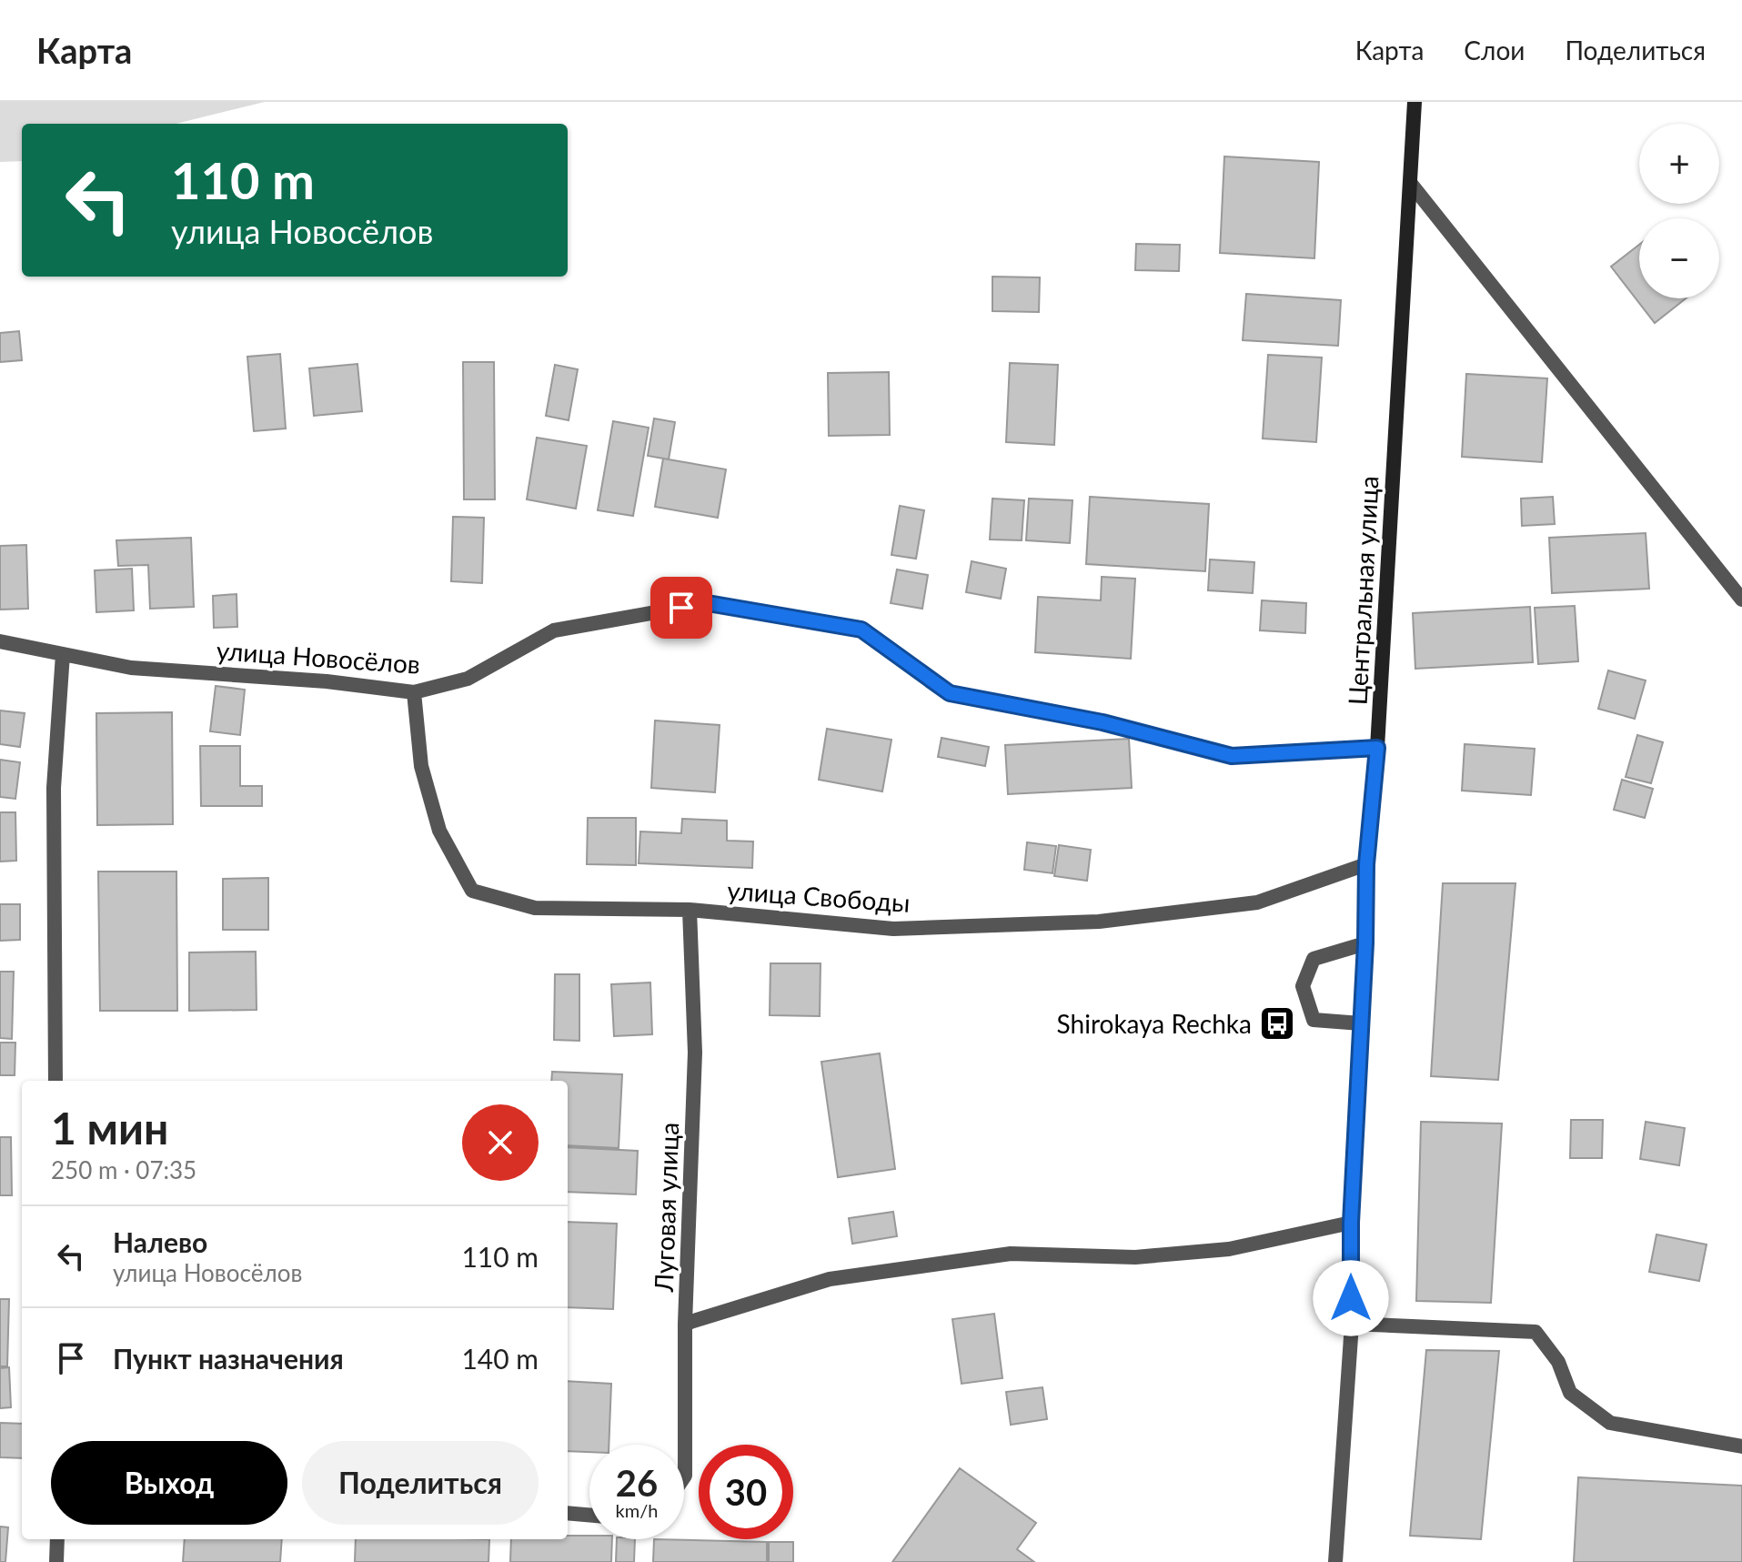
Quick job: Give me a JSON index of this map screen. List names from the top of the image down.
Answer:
{
  "streets": {
    "street": [
      "Центральная улица",
      "улица Новосёлов",
      "улица Свободы",
      "Луговая улица"
    ]
  },
  "crossings": [
    ["Центральная улица", "улица Новосёлов"],
    ["Центральная улица", "улица Свободы"],
    ["улица Новосёлов", "улица Свободы"],
    ["улица Свободы", "Луговая улица"]
  ],
  "places": {
    "bus stop": ["Shirokaya Rechka"]
  },
  "page": {
    "header": "Карта",
    "nav": ["Карта", "Слои", "Поделиться"],
    "map_buttons": ["+", "−"],
    "turn": ["110 m", "улица Новосёлов"],
    "heading": ["1 мин", "250 m · 07:35"],
    "list": [
      {
        "name": "Налево",
        "note": "улица Новосёлов",
        "value": "110 m"
      },
      {
        "name": "Пункт назначения",
        "value": "140 m"
      }
    ],
    "buttons": ["Выход", "Поделиться"],
    "speed": "26 km/h",
    "limit": "30"
  }
}
